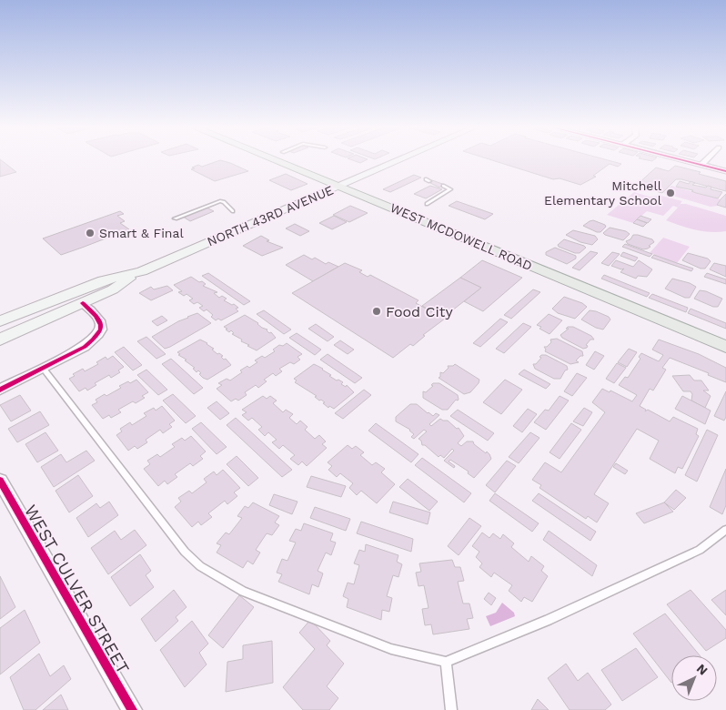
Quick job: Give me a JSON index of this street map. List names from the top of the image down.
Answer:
{
  "streets": {
    "main road": ["NORTH 43RD AVENUE", "WEST MCDOWELL ROAD"],
    "street": ["WEST CULVER STREET"]
  },
  "crossings": [
    ["NORTH 43RD AVENUE", "WEST MCDOWELL ROAD"]
  ],
  "places": ["Mitchell Elementary School", "Smart & Final", "Food City"],
  "north": "top right"
}
